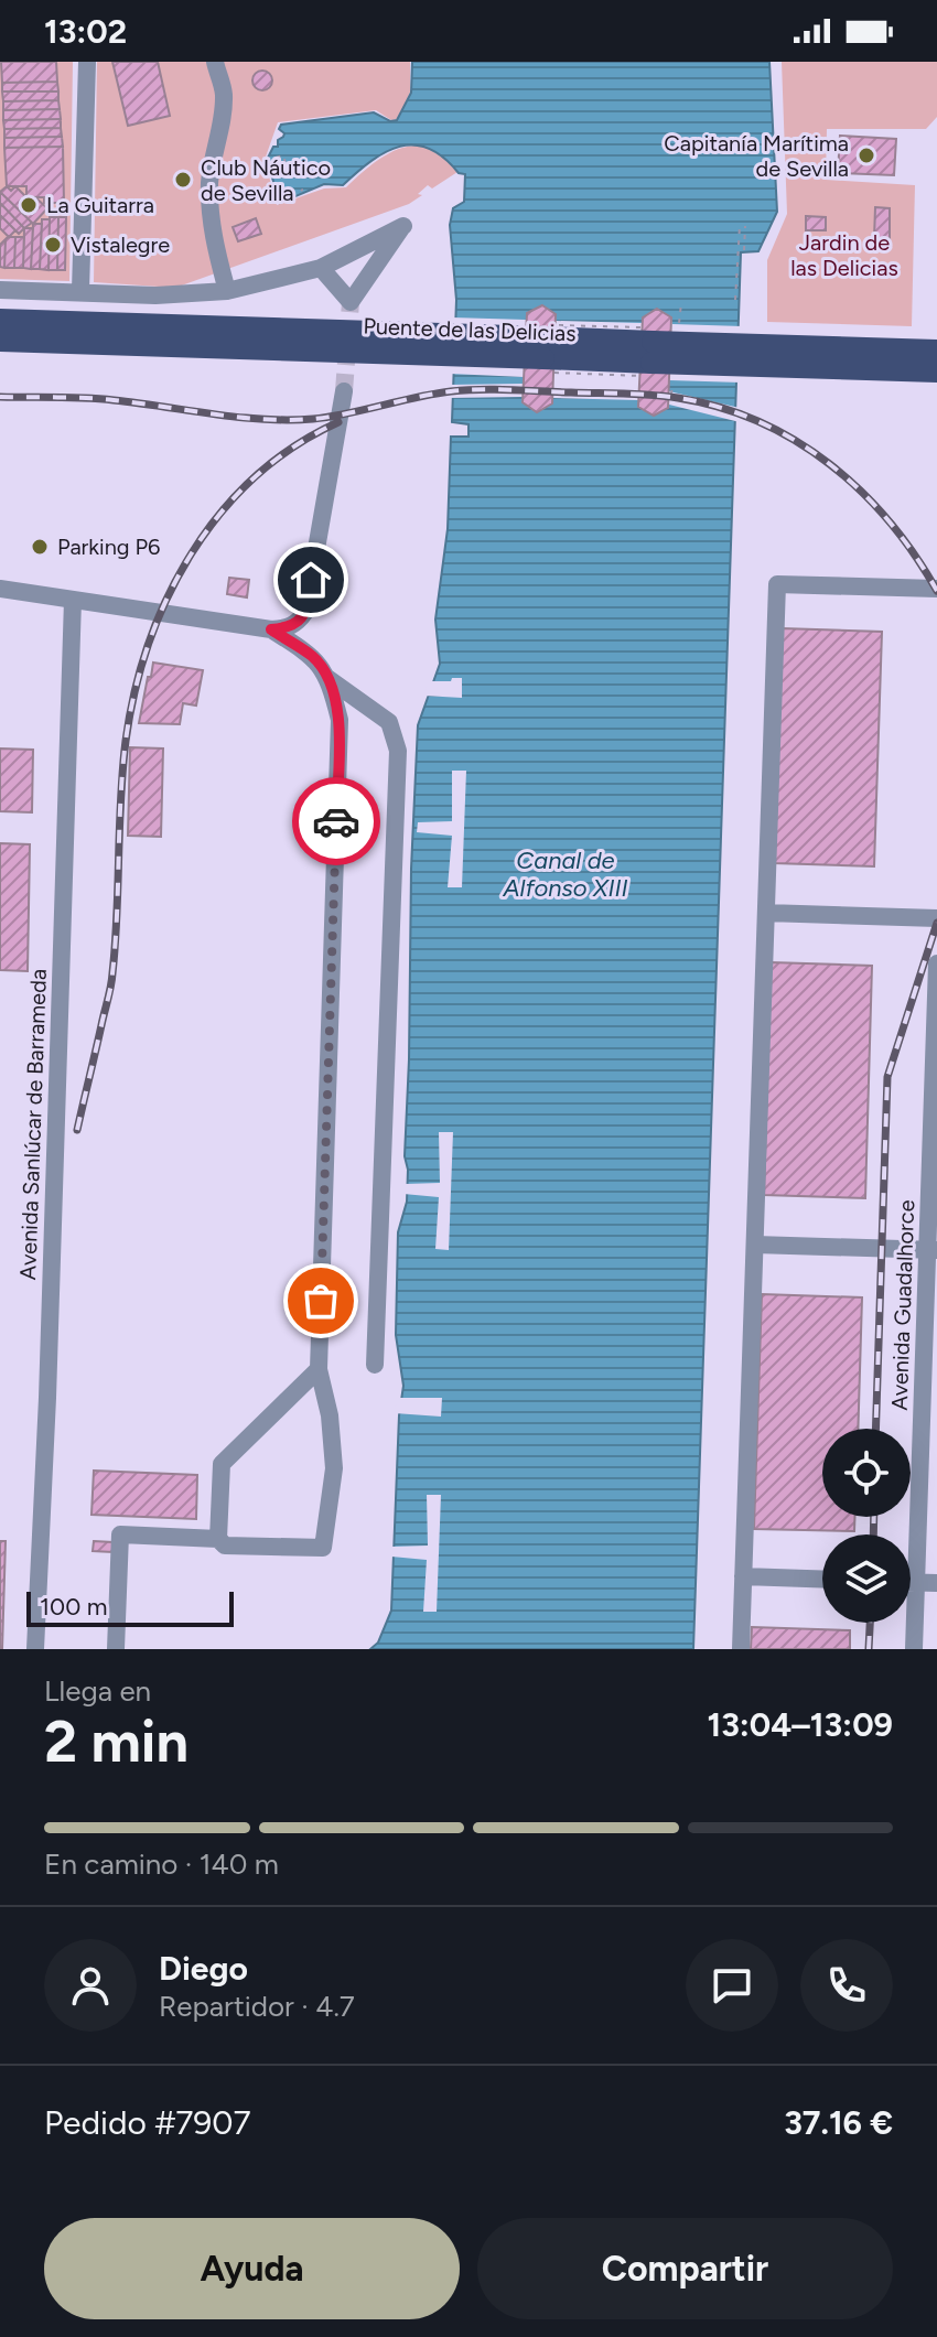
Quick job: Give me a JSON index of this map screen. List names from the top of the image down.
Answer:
{
  "streets": {
    "main road": ["Puente de las Delicias"],
    "street": ["Avenida Sanlúcar de Barrameda", "Avenida Guadalhorce"]
  },
  "water": ["Canal de Alfonso XIII"],
  "parks": ["Jardin de las Delicias"],
  "places": [
    "Capitanía Marítima de Sevilla",
    "Club Náutico de Sevilla",
    "La Guitarra",
    "Vistalegre",
    "Parking P6"
  ],
  "scale_bar": "100 m",
  "page": {
    "status": "13:02",
    "scale": "100 m",
    "heading": ["2 min", "Llega en", "13:04–13:09"],
    "panel": [
      "Diego",
      "Repartidor · 4.7",
      "Pedido #7907",
      "37.16 €"
    ],
    "bar": "En camino · 140 m",
    "buttons": ["Ayuda", "Compartir"]
  }
}
